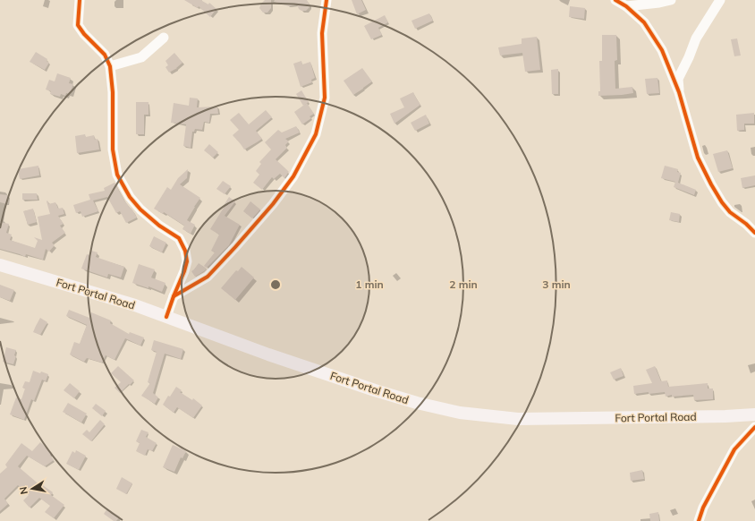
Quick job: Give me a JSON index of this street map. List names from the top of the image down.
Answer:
{
  "streets": {
    "main road": ["Fort Portal Road"]
  },
  "north": "left",
  "rings": ["1 min", "2 min", "3 min"]
}
